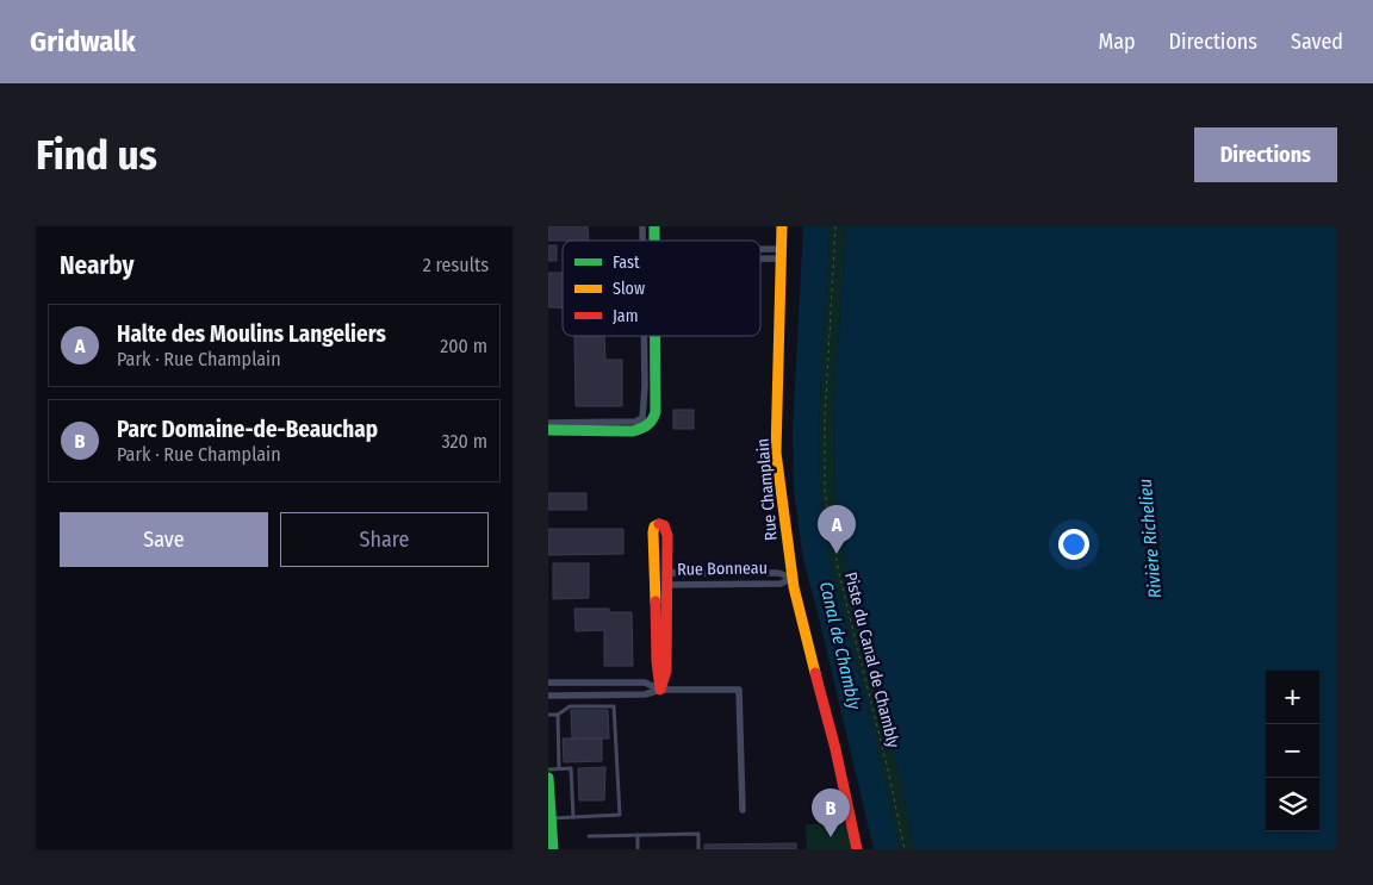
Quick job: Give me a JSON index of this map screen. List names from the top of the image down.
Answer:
{
  "streets": {
    "street": ["Rue Champlain", "Rue Bonneau"],
    "path": ["Piste du Canal de Chambly"]
  },
  "crossings": [
    ["Rue Champlain", "Rue Bonneau"]
  ],
  "water": ["Rivière Richelieu", "Canal de Chambly"],
  "legend": ["Fast", "Slow", "Jam"],
  "page": {
    "header": "Gridwalk",
    "nav": ["Map", "Directions", "Saved"],
    "buttons": [
      "Directions",
      ["Save", "Share"]
    ],
    "title": "Find us",
    "heading": ["Nearby", "2 results"],
    "list": [
      {
        "mark": "A",
        "name": "Halte des Moulins Langeliers",
        "note": "Park · Rue Champlain",
        "value": "200 m"
      },
      {
        "mark": "B",
        "name": "Parc Domaine-de-Beauchap",
        "note": "Park · Rue Champlain",
        "value": "320 m"
      }
    ],
    "pins": ["A", "B"],
    "map_buttons": ["+", "−"]
  }
}
